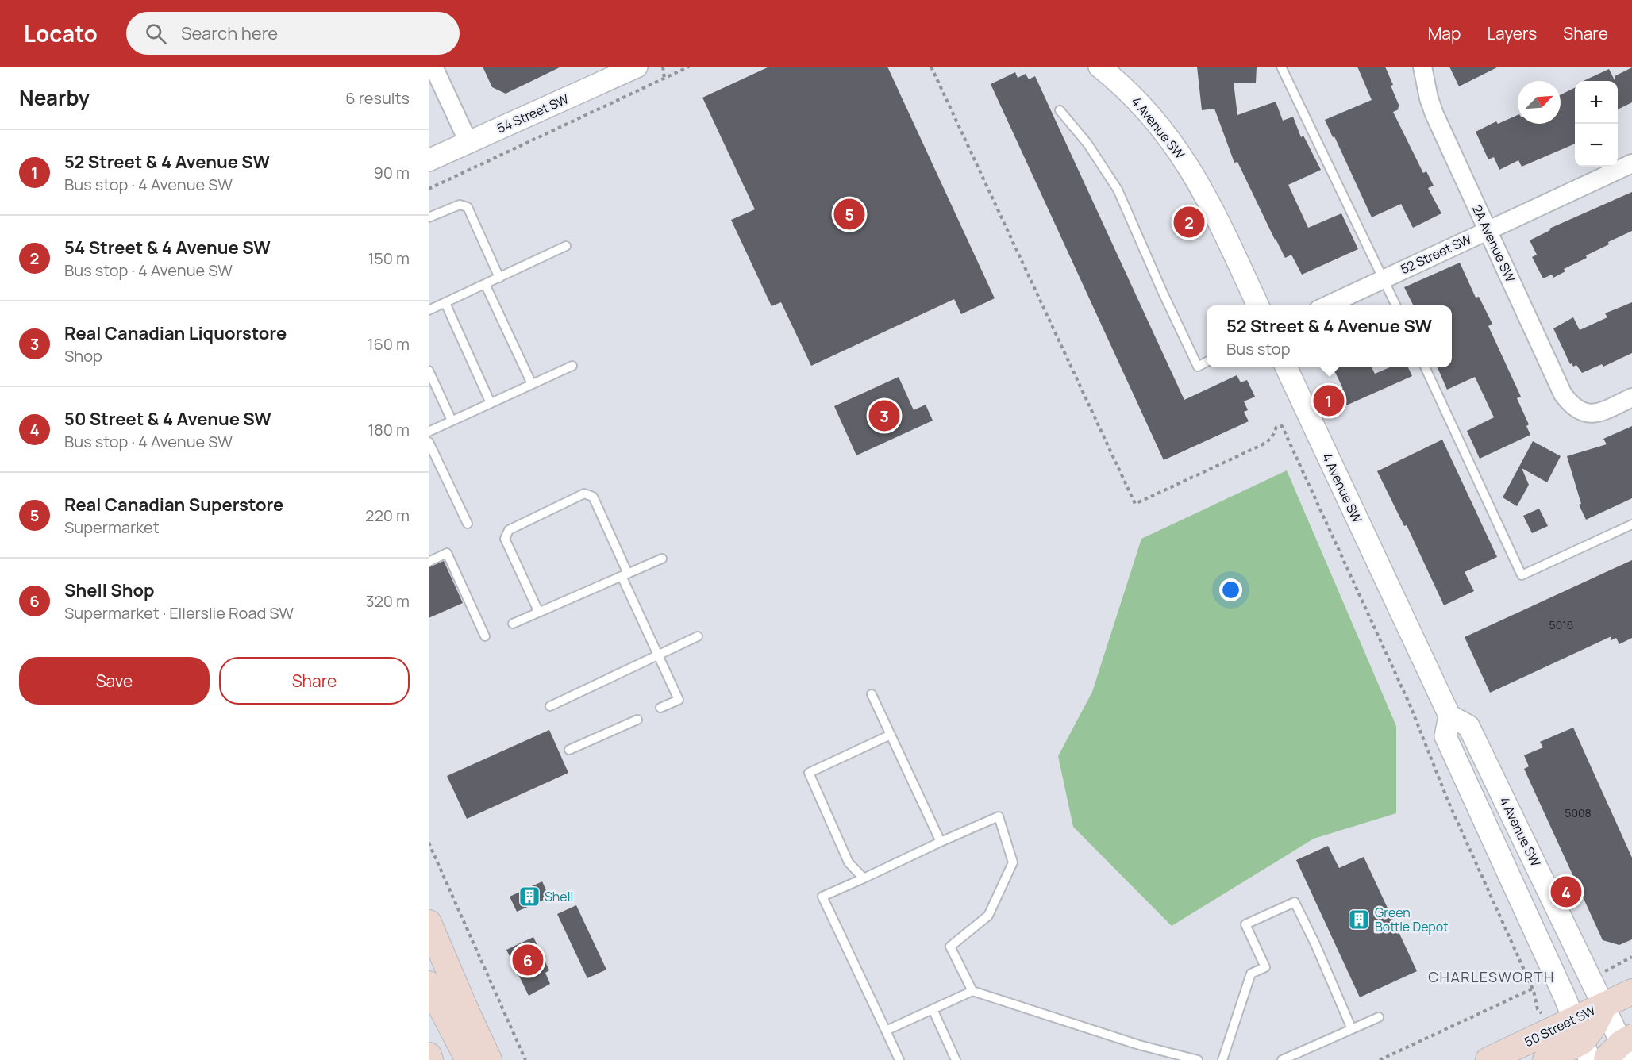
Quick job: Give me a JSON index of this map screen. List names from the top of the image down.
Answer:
{
  "streets": {
    "main road": ["50 Street SW"],
    "street": [
      "54 Street SW",
      "4 Avenue SW",
      "2A Avenue SW",
      "52 Street SW"
    ]
  },
  "crossings": [
    ["4 Avenue SW", "50 Street SW"],
    ["2A Avenue SW", "52 Street SW"]
  ],
  "districts": ["CHARLESWORTH"],
  "places": {
    "building": ["Shell", "Green Bottle Depot"]
  },
  "house_numbers": ["5016", "5008"],
  "north": "top right",
  "page": {
    "header": "Locato",
    "search": "Search here",
    "nav": ["Map", "Layers", "Share"],
    "heading": ["Nearby", "6 results"],
    "map_buttons": ["+", "−"],
    "list": [
      {
        "mark": "1",
        "name": "52 Street & 4 Avenue SW",
        "note": "Bus stop · 4 Avenue SW",
        "value": "90 m"
      },
      {
        "mark": "2",
        "name": "54 Street & 4 Avenue SW",
        "note": "Bus stop · 4 Avenue SW",
        "value": "150 m"
      },
      {
        "mark": "3",
        "name": "Real Canadian Liquorstore",
        "note": "Shop",
        "value": "160 m"
      },
      {
        "mark": "4",
        "name": "50 Street & 4 Avenue SW",
        "note": "Bus stop · 4 Avenue SW",
        "value": "180 m"
      },
      {
        "mark": "5",
        "name": "Real Canadian Superstore",
        "note": "Supermarket",
        "value": "220 m"
      },
      {
        "mark": "6",
        "name": "Shell Shop",
        "note": "Supermarket · Ellerslie Road SW",
        "value": "320 m"
      }
    ],
    "pins": [
      "5",
      "2",
      "1",
      "3",
      "4",
      "6"
    ],
    "popup": ["52 Street & 4 Avenue SW", "Bus stop"],
    "buttons": ["Save", "Share"]
  }
}
